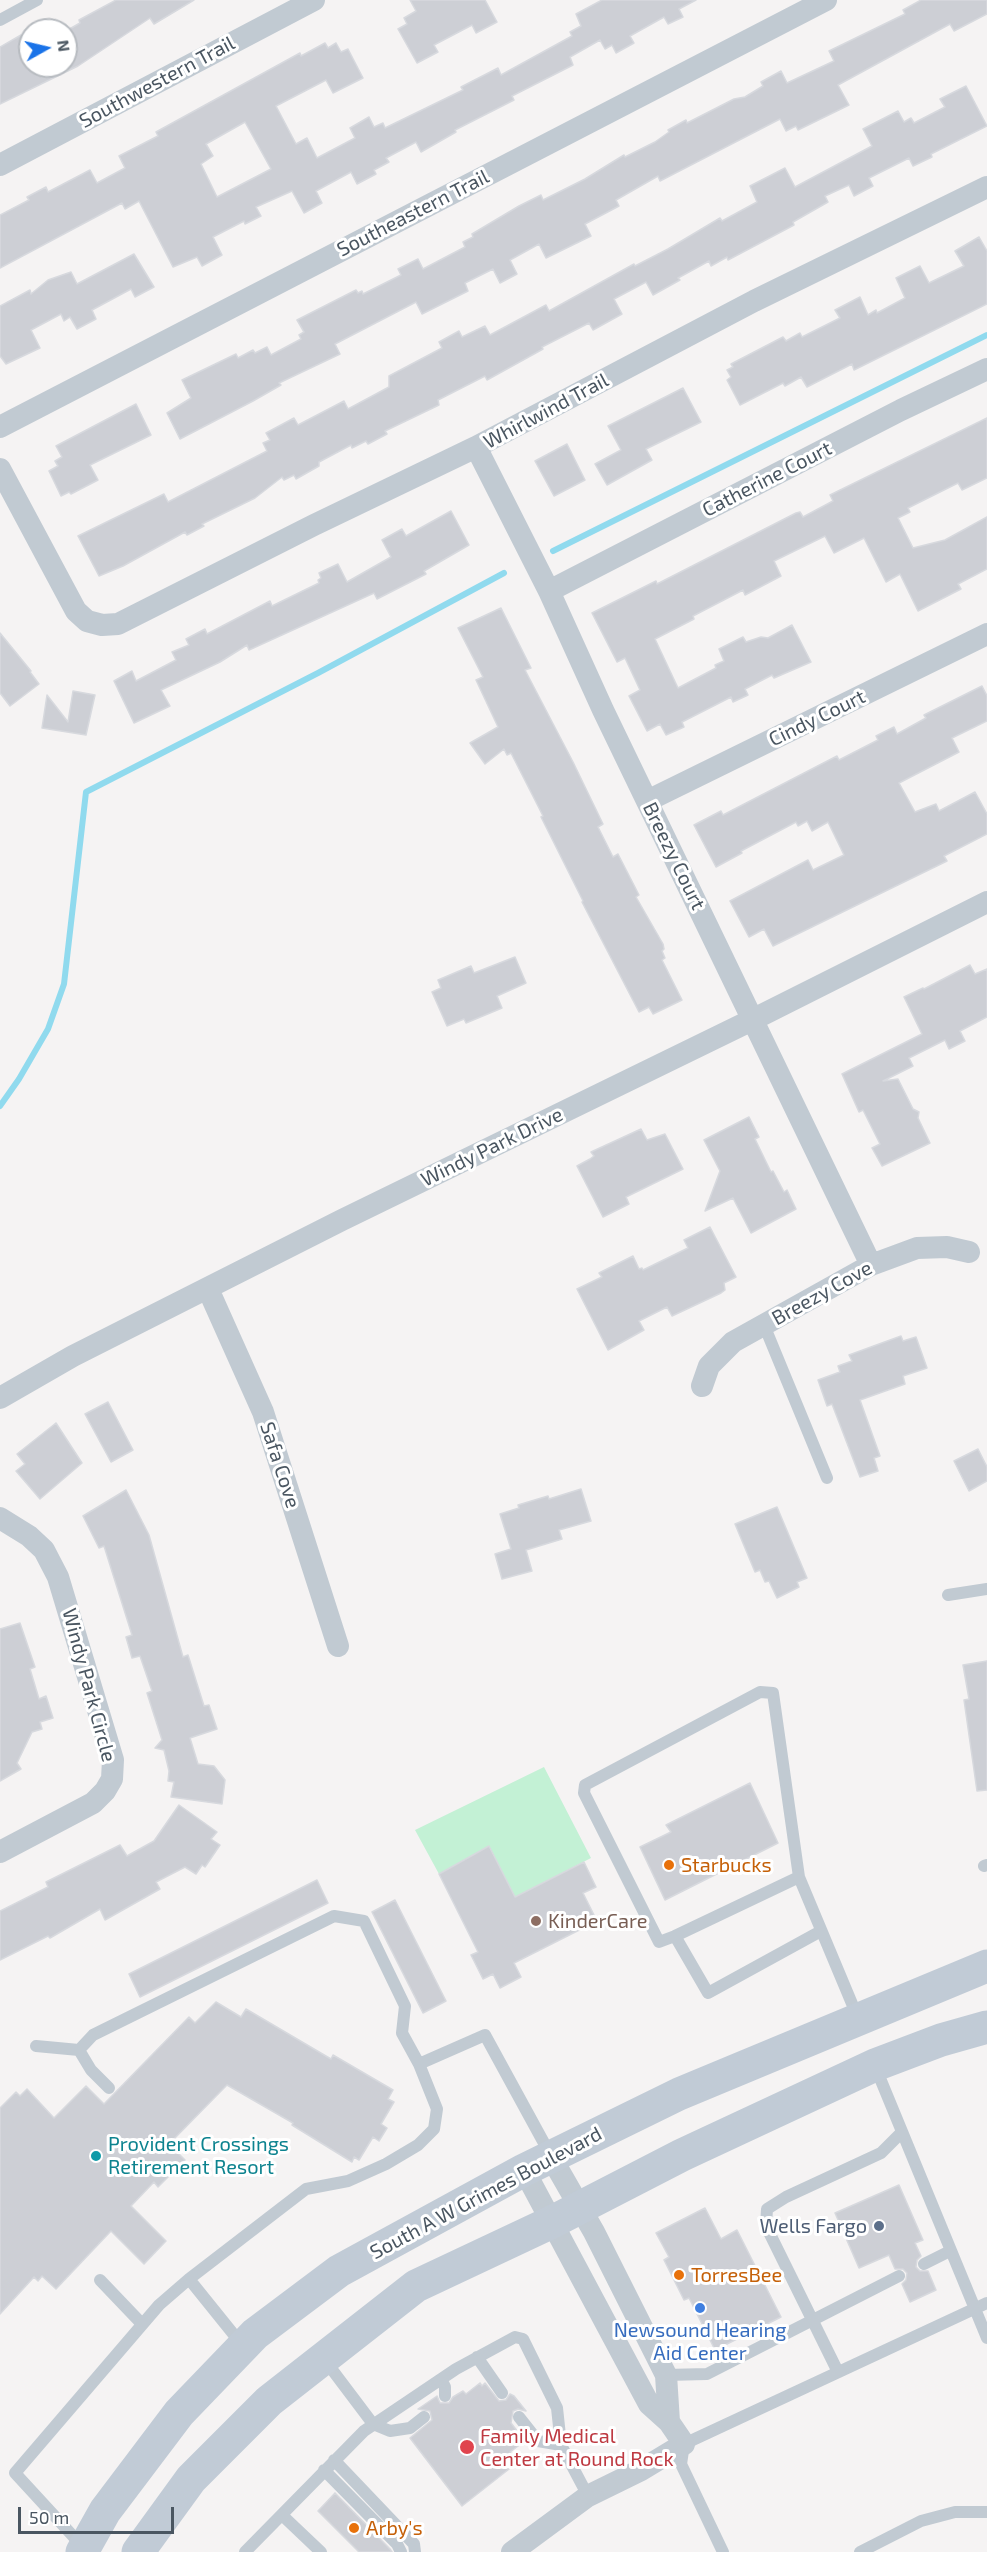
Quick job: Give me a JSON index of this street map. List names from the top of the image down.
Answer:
{
  "streets": {
    "main road": ["South A W Grimes Boulevard"],
    "street": [
      "Southwestern Trail",
      "Southeastern Trail",
      "Whirlwind Trail",
      "Catherine Court",
      "Cindy Court",
      "Breezy Court",
      "Windy Park Drive",
      "Breezy Cove",
      "Safa Cove",
      "Windy Park Circle"
    ]
  },
  "crossings": [
    ["Whirlwind Trail", "Breezy Court"],
    ["Catherine Court", "Breezy Court"],
    ["Cindy Court", "Breezy Court"],
    ["Breezy Court", "Windy Park Drive"],
    ["Breezy Court", "Breezy Cove"],
    ["Windy Park Drive", "Safa Cove"]
  ],
  "places": [
    "Starbucks",
    "KinderCare",
    "Provident Crossings Retirement Resort",
    "Wells Fargo",
    "TorresBee",
    "Newsound Hearing Aid Center",
    "Family Medical Center at Round Rock",
    "Arby's"
  ],
  "scale_bar": "50 m",
  "north": "right"
}
